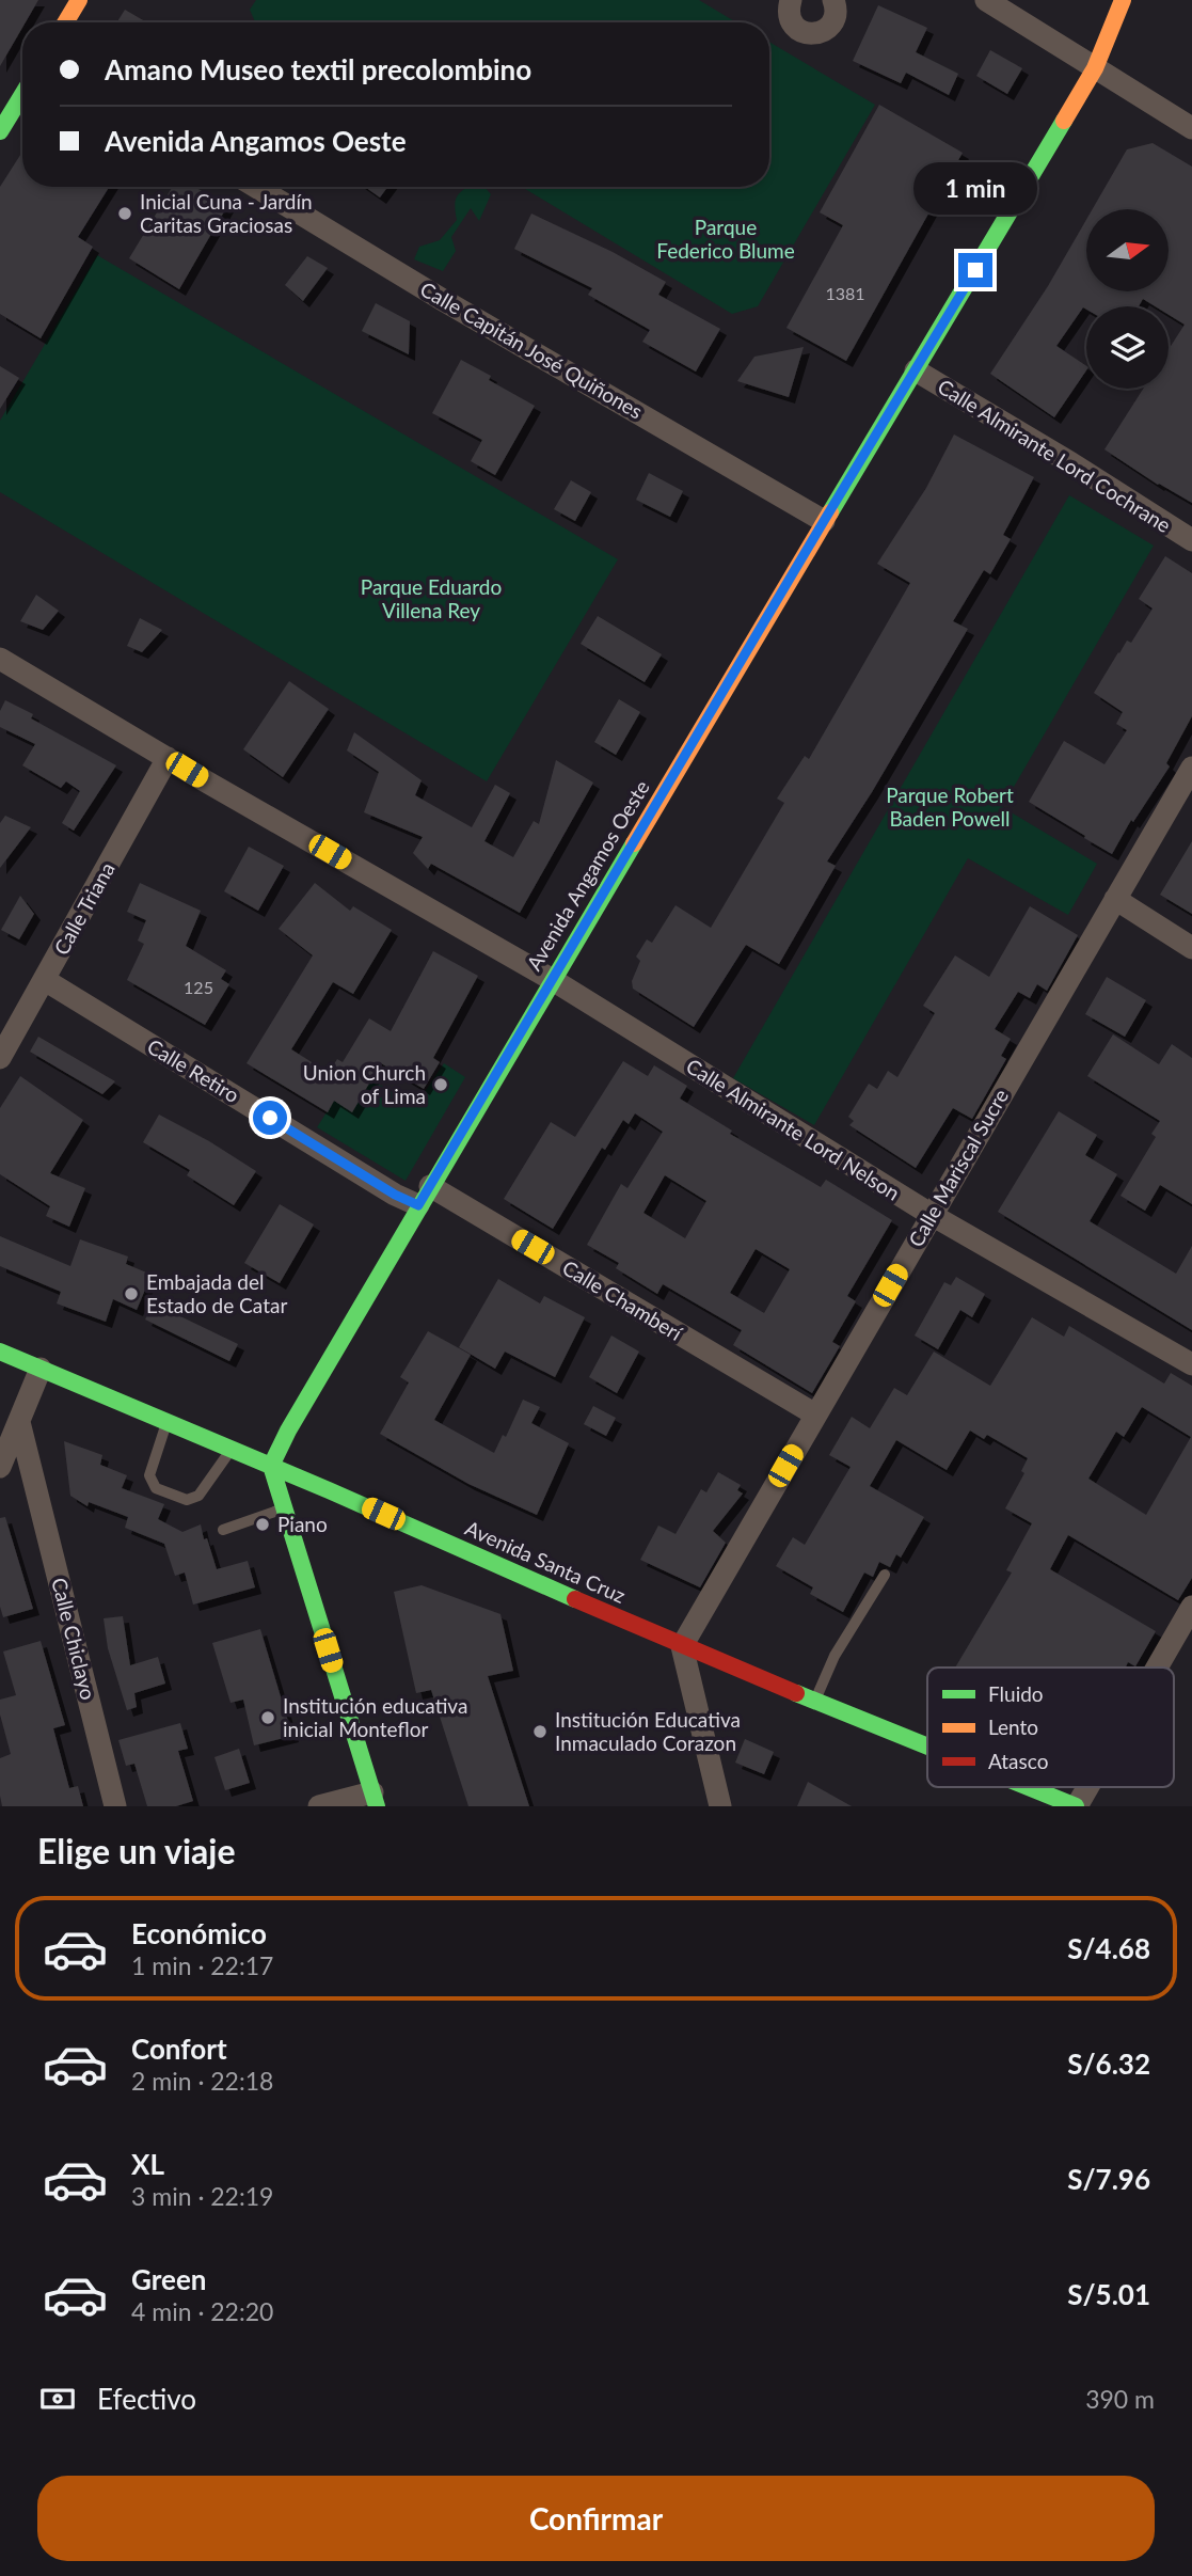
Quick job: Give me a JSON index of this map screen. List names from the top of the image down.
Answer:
{
  "streets": {
    "street": [
      "Calle Capitán José Quiñones",
      "Calle Almirante Lord Cochrane",
      "Avenida Angamos Oeste",
      "Calle Triana",
      "Calle Retiro",
      "Calle Almirante Lord Nelson",
      "Calle Mariscal Sucre",
      "Calle Chamberí",
      "Avenida Santa Cruz",
      "Calle Chiclayo"
    ]
  },
  "crossings": [
    ["Calle Capitán José Quiñones", "Avenida Angamos Oeste"],
    ["Calle Almirante Lord Cochrane", "Avenida Angamos Oeste"],
    ["Avenida Angamos Oeste", "Calle Retiro"],
    ["Avenida Angamos Oeste", "Calle Almirante Lord Nelson"],
    ["Avenida Angamos Oeste", "Calle Chamberí"],
    ["Avenida Angamos Oeste", "Avenida Santa Cruz"],
    ["Calle Triana", "Calle Retiro"],
    ["Calle Triana", "Calle Almirante Lord Nelson"],
    ["Calle Retiro", "Calle Chamberí"],
    ["Calle Almirante Lord Nelson", "Calle Mariscal Sucre"],
    ["Calle Mariscal Sucre", "Calle Chamberí"],
    ["Calle Mariscal Sucre", "Avenida Santa Cruz"]
  ],
  "parks": ["Parque Federico Blume", "Parque Eduardo Villena Rey", "Parque Robert Baden Powell"],
  "places": [
    "Inicial Cuna - Jardín Caritas Graciosas",
    "Union Church of Lima",
    "Embajada del Estado de Catar",
    "Piano",
    "Institución educativa inicial Monteflor",
    "Institución Educativa Inmaculado Corazon"
  ],
  "house_numbers": ["1381", "125"],
  "legend": ["Fluido", "Lento", "Atasco"],
  "north": "right",
  "page": {
    "banner": ["Amano Museo textil precolombino", "Avenida Angamos Oeste"],
    "bubble": "1 min",
    "heading": "Elige un viaje",
    "list": [
      {
        "name": "Económico",
        "note": "1 min · 22:17",
        "value": "S/4.68"
      },
      {
        "name": "Confort",
        "note": "2 min · 22:18",
        "value": "S/6.32"
      },
      {
        "name": "XL",
        "note": "3 min · 22:19",
        "value": "S/7.96"
      },
      {
        "name": "Green",
        "note": "4 min · 22:20",
        "value": "S/5.01"
      }
    ],
    "pay": ["Efectivo", "390 m"],
    "buttons": "Confirmar"
  }
}
